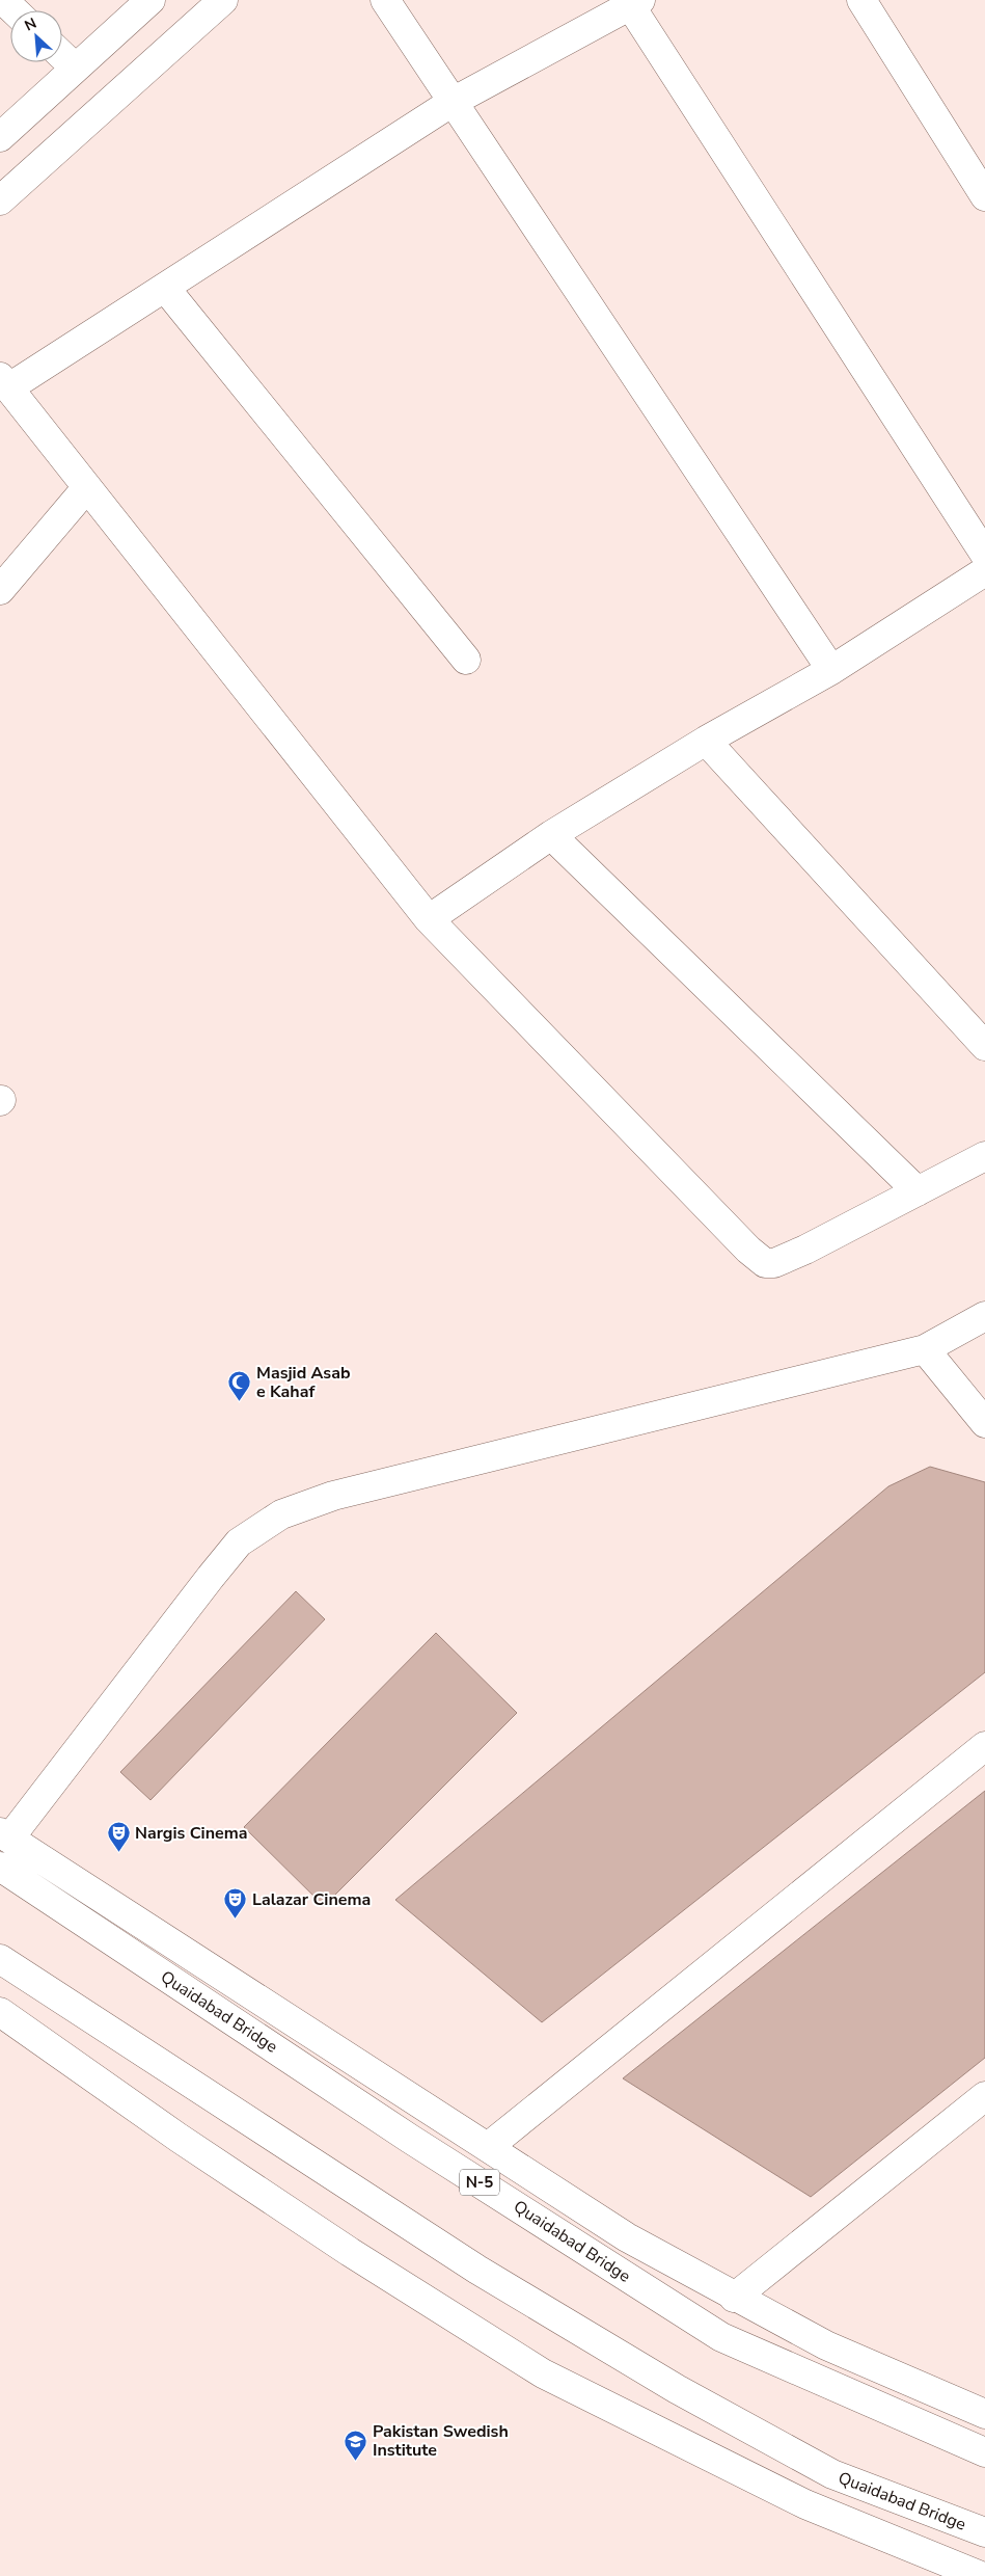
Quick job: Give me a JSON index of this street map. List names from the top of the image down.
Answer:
{
  "streets": {
    "main road": ["Quaidabad Bridge", "N-5"]
  },
  "places": {
    "mosque": ["Masjid Asab e Kahaf"],
    "theatre": ["Nargis Cinema", "Lalazar Cinema"],
    "school or university": ["Pakistan Swedish Institute"]
  },
  "north": "top left"
}
